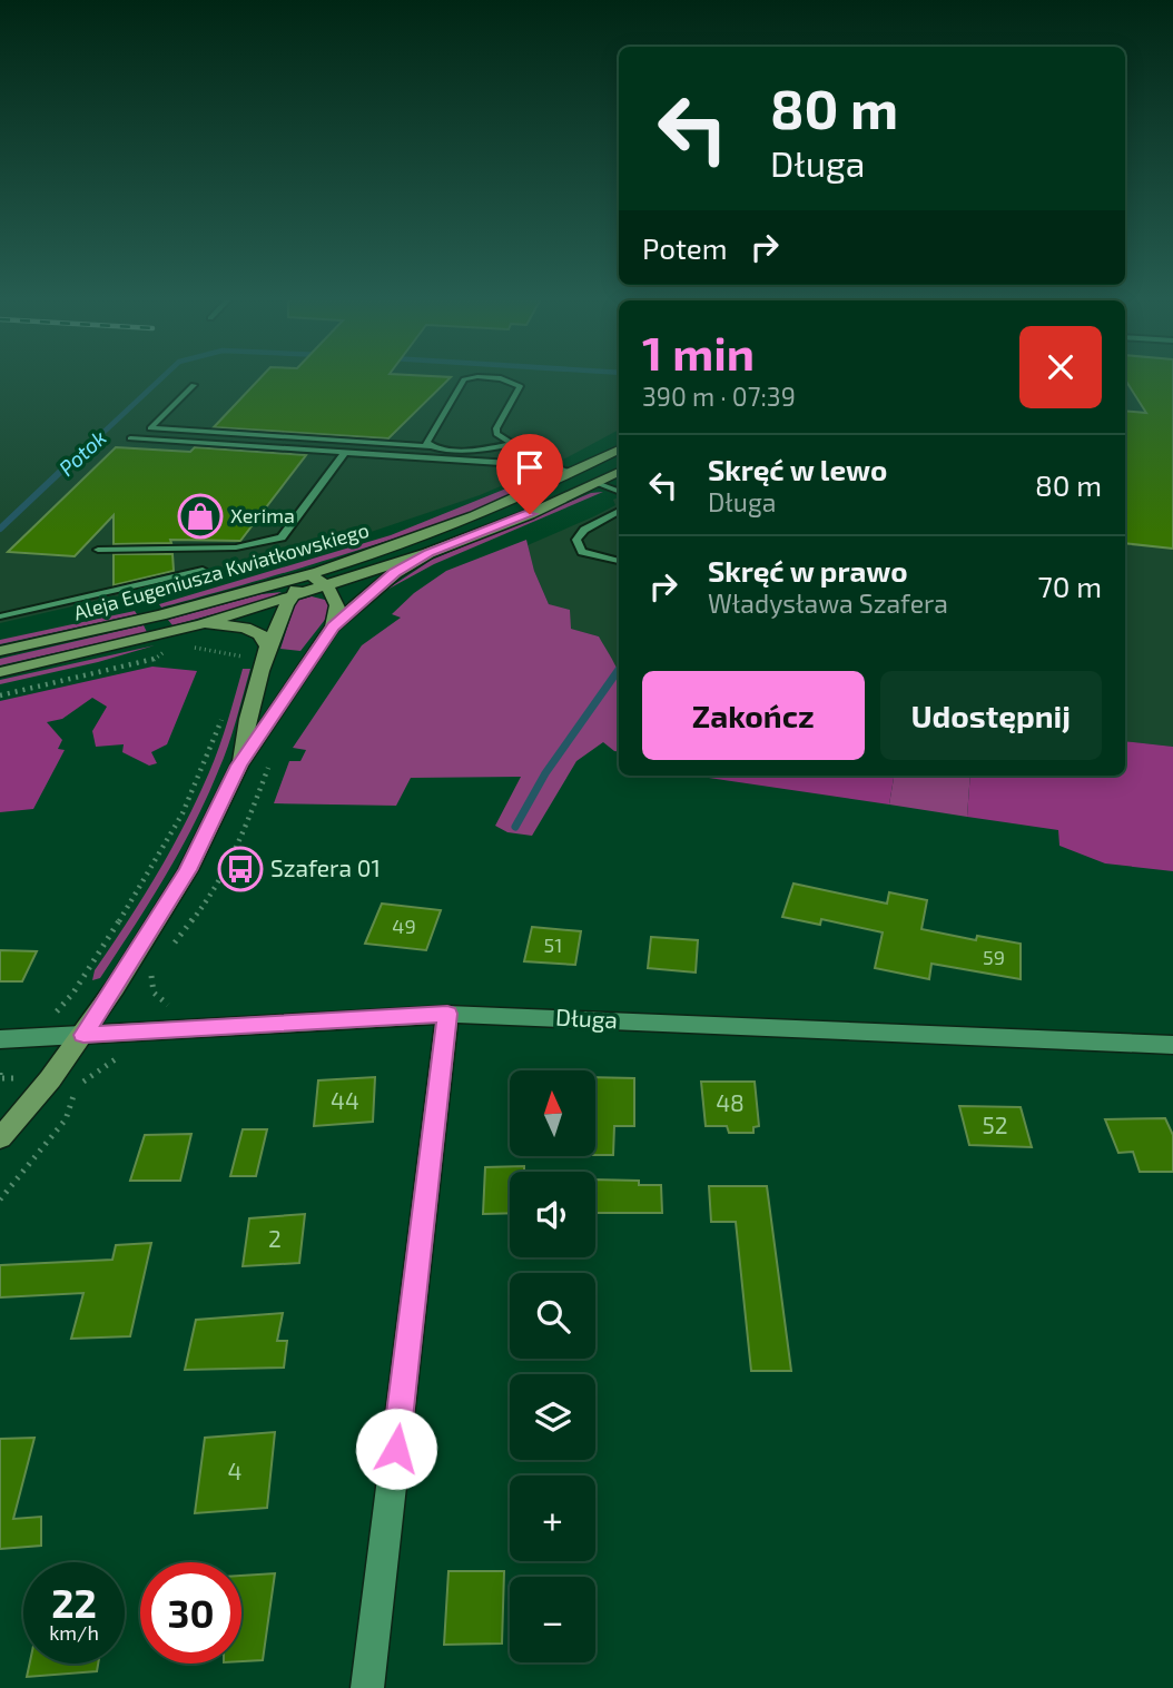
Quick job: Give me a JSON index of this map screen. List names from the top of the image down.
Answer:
{
  "streets": {
    "street": ["Aleja Eugeniusza Kwiatkowskiego", "Długa"]
  },
  "water": ["Potok"],
  "places": {
    "shop": ["Xerima"],
    "bus stop": ["Szafera 01"]
  },
  "house_numbers": [
    "49",
    "51",
    "59",
    "44",
    "48",
    "52",
    "2",
    "4"
  ],
  "north": "top",
  "page": {
    "turn": ["80 m", "Długa"],
    "then": "Potem",
    "heading": ["1 min", "390 m · 07:39"],
    "list": [
      {
        "name": "Skręć w lewo",
        "note": "Długa",
        "value": "80 m"
      },
      {
        "name": "Skręć w prawo",
        "note": "Władysława Szafera",
        "value": "70 m"
      }
    ],
    "buttons": ["Zakończ", "Udostępnij"],
    "map_buttons": ["+", "−"],
    "speed": "22 km/h",
    "limit": "30"
  }
}
